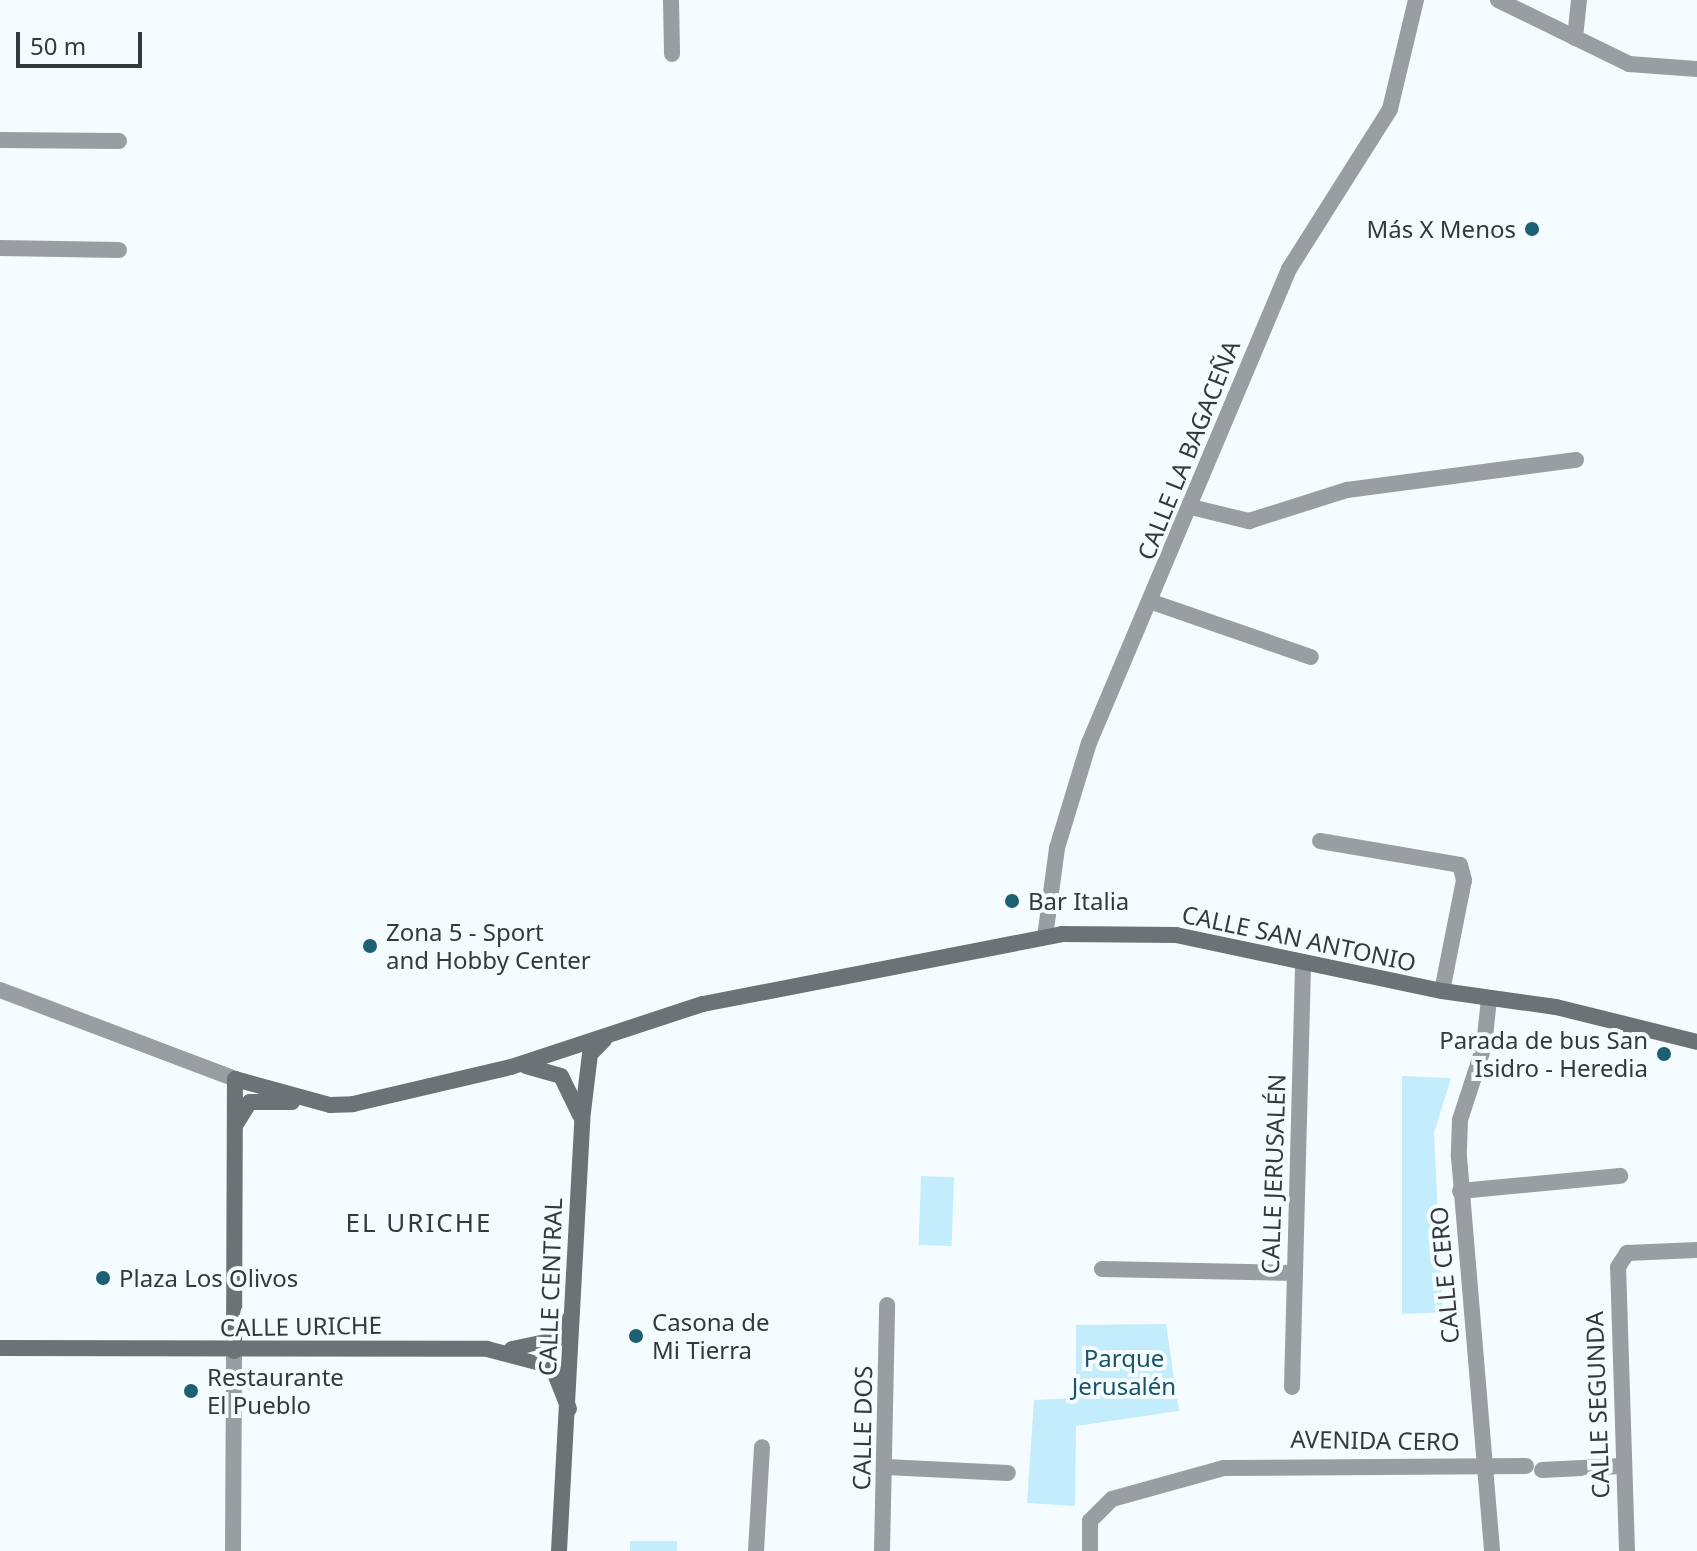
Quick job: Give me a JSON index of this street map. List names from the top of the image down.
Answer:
{
  "streets": {
    "main road": ["CALLE SAN ANTONIO", "CALLE CENTRAL", "CALLE URICHE"],
    "street": [
      "CALLE LA BAGACEÑA",
      "CALLE JERUSALÉN",
      "CALLE CERO",
      "CALLE SEGUNDA",
      "CALLE DOS",
      "AVENIDA CERO"
    ]
  },
  "crossings": [
    ["CALLE LA BAGACEÑA", "CALLE SAN ANTONIO"],
    ["CALLE SAN ANTONIO", "CALLE JERUSALÉN"],
    ["CALLE SAN ANTONIO", "CALLE CERO"],
    ["CALLE SAN ANTONIO", "CALLE CENTRAL"],
    ["CALLE CERO", "AVENIDA CERO"],
    ["CALLE CENTRAL", "CALLE URICHE"],
    ["CALLE SEGUNDA", "AVENIDA CERO"]
  ],
  "districts": ["EL URICHE"],
  "parks": ["Parque Jerusalén"],
  "places": [
    "Más X Menos",
    "Bar Italia",
    "Zona 5 - Sport and Hobby Center",
    "Parada de bus San Isidro - Heredia",
    "Plaza Los Olivos",
    "Casona de Mi Tierra",
    "Restaurante El Pueblo"
  ],
  "scale_bar": "50 m"
}
